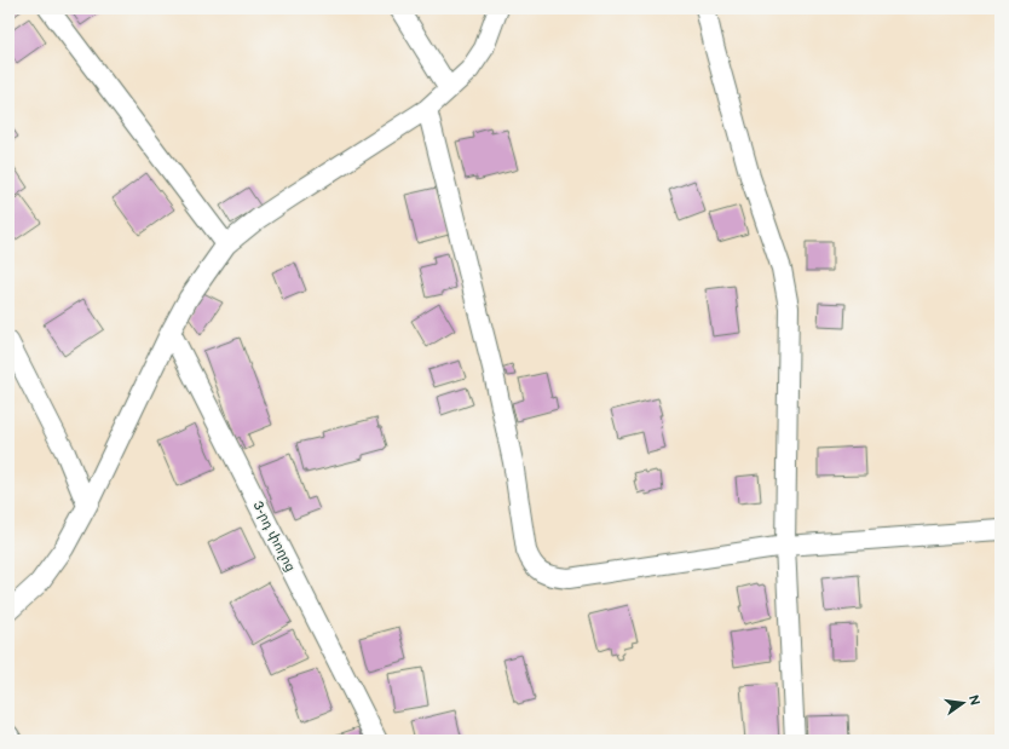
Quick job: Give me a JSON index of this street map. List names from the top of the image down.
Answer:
{
  "streets": {
    "street": ["3-րդ փողոց"]
  },
  "north": "right"
}
